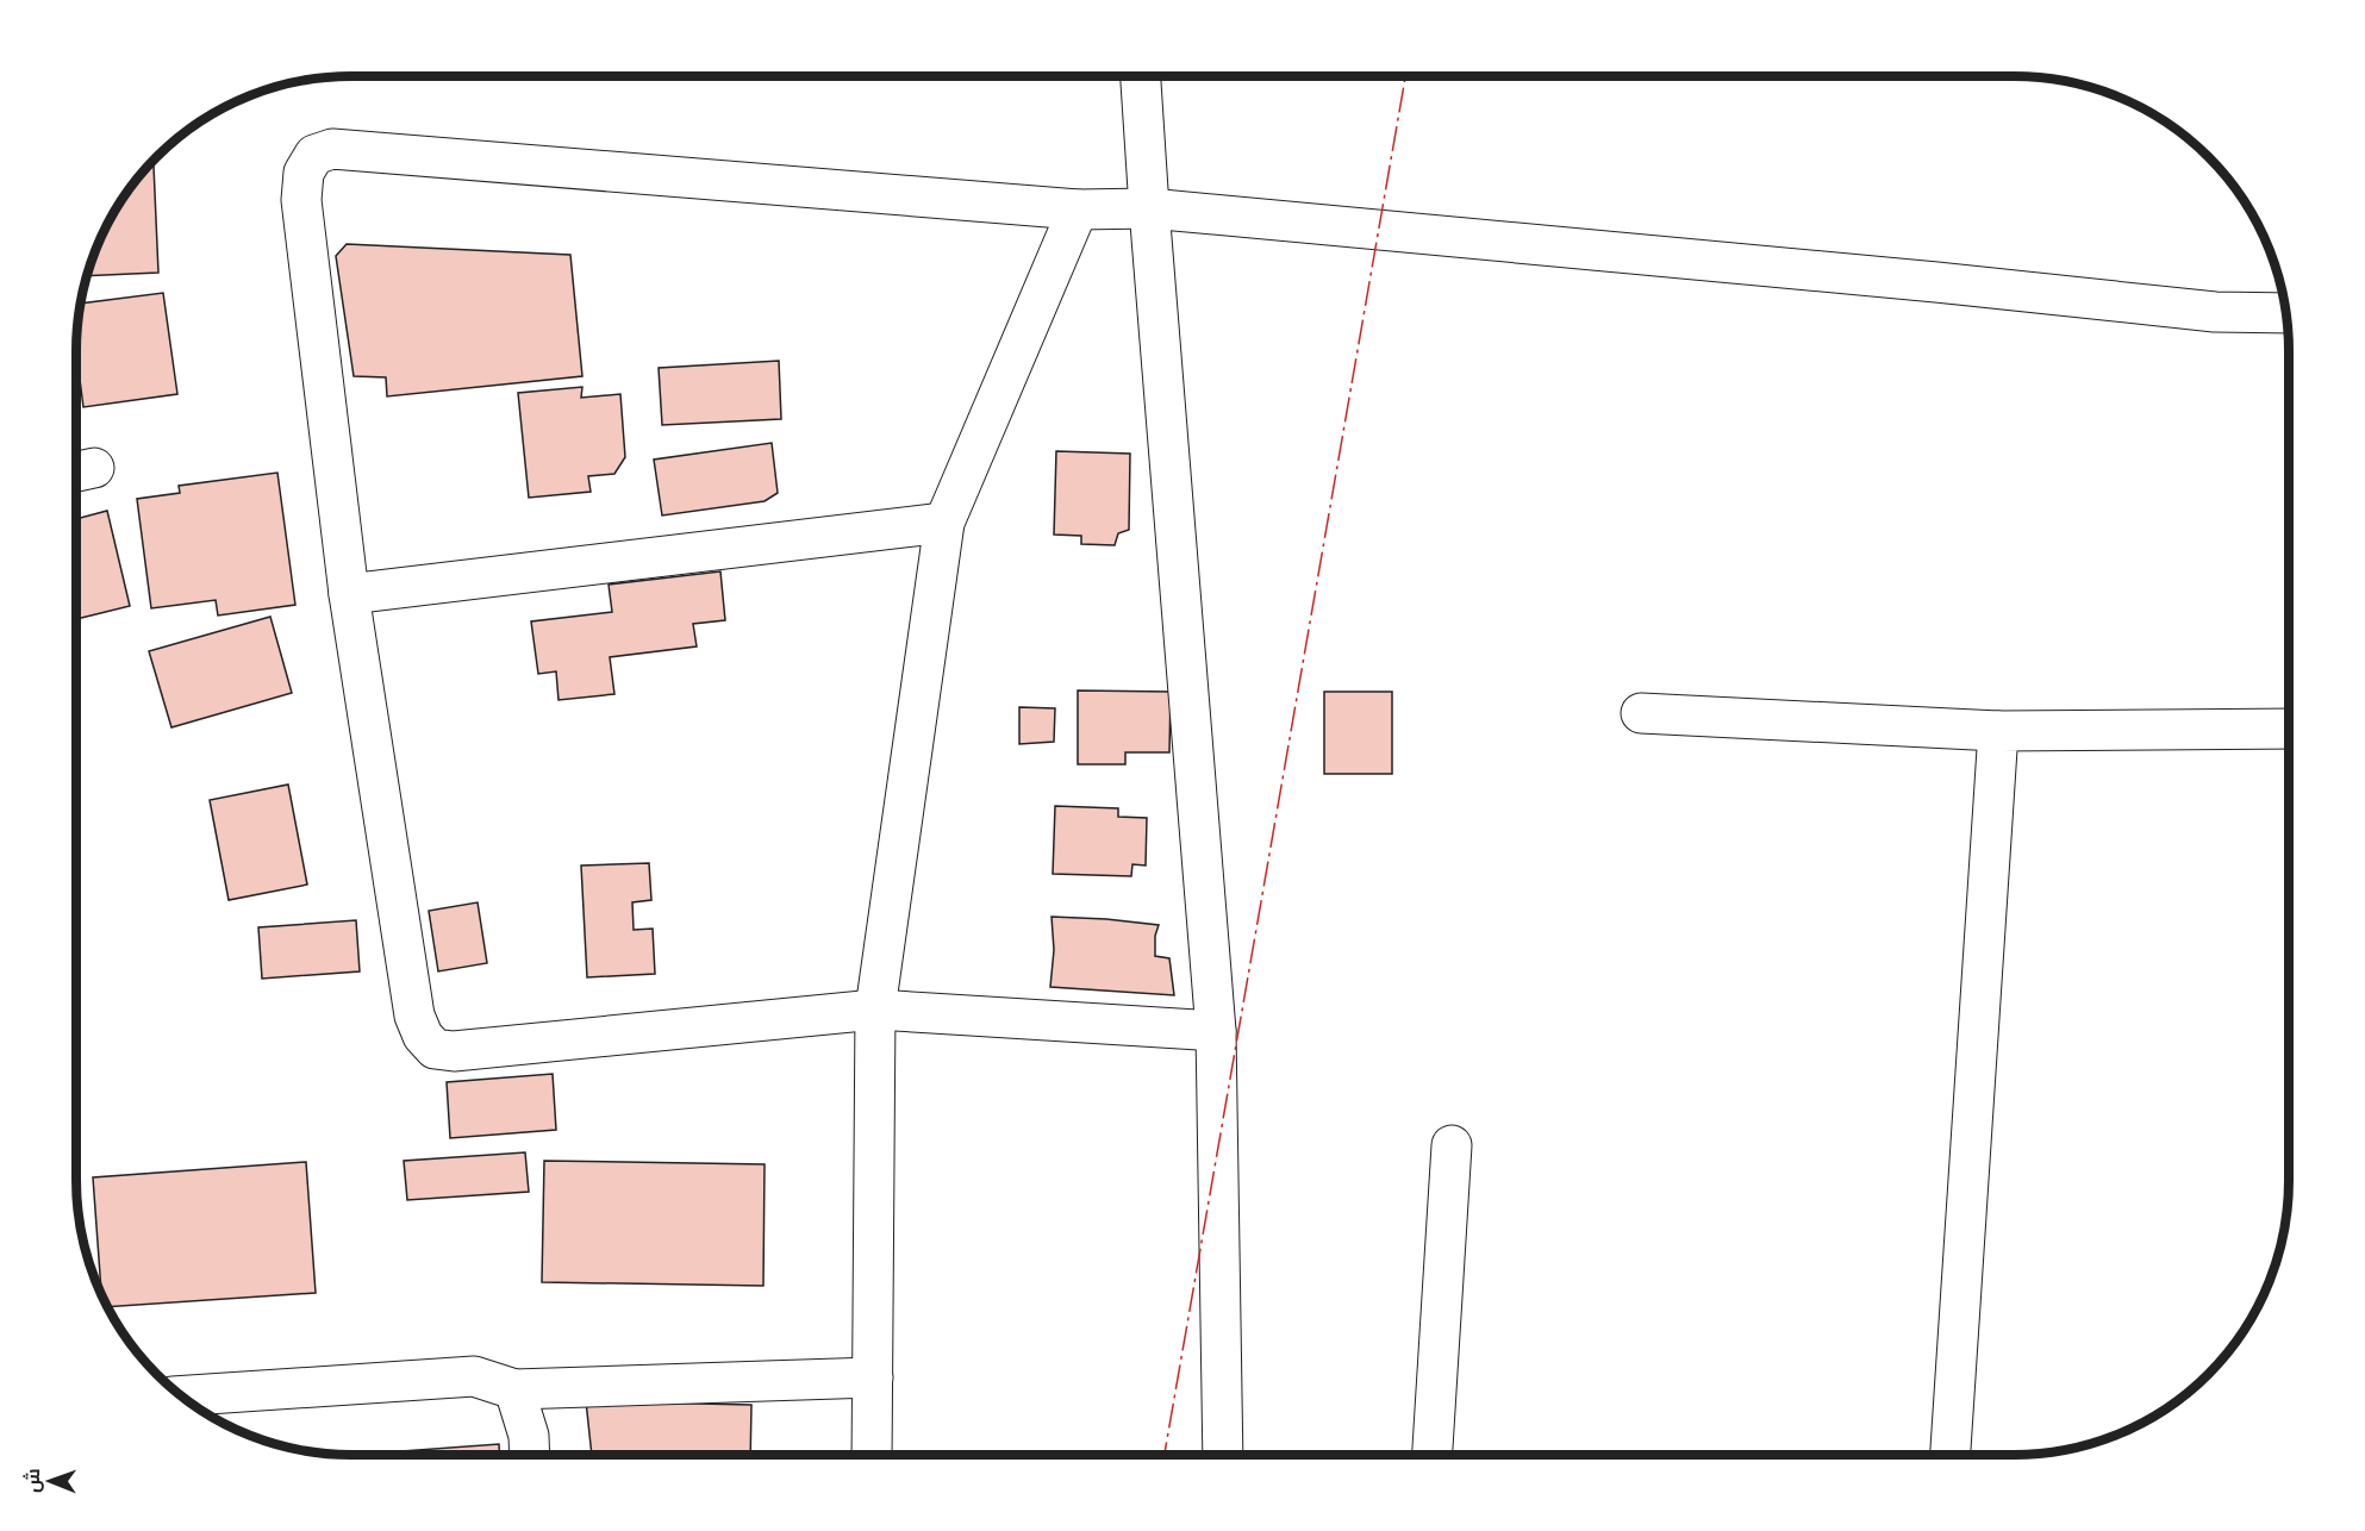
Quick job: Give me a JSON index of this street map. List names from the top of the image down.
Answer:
{
  "north": "left"
}
